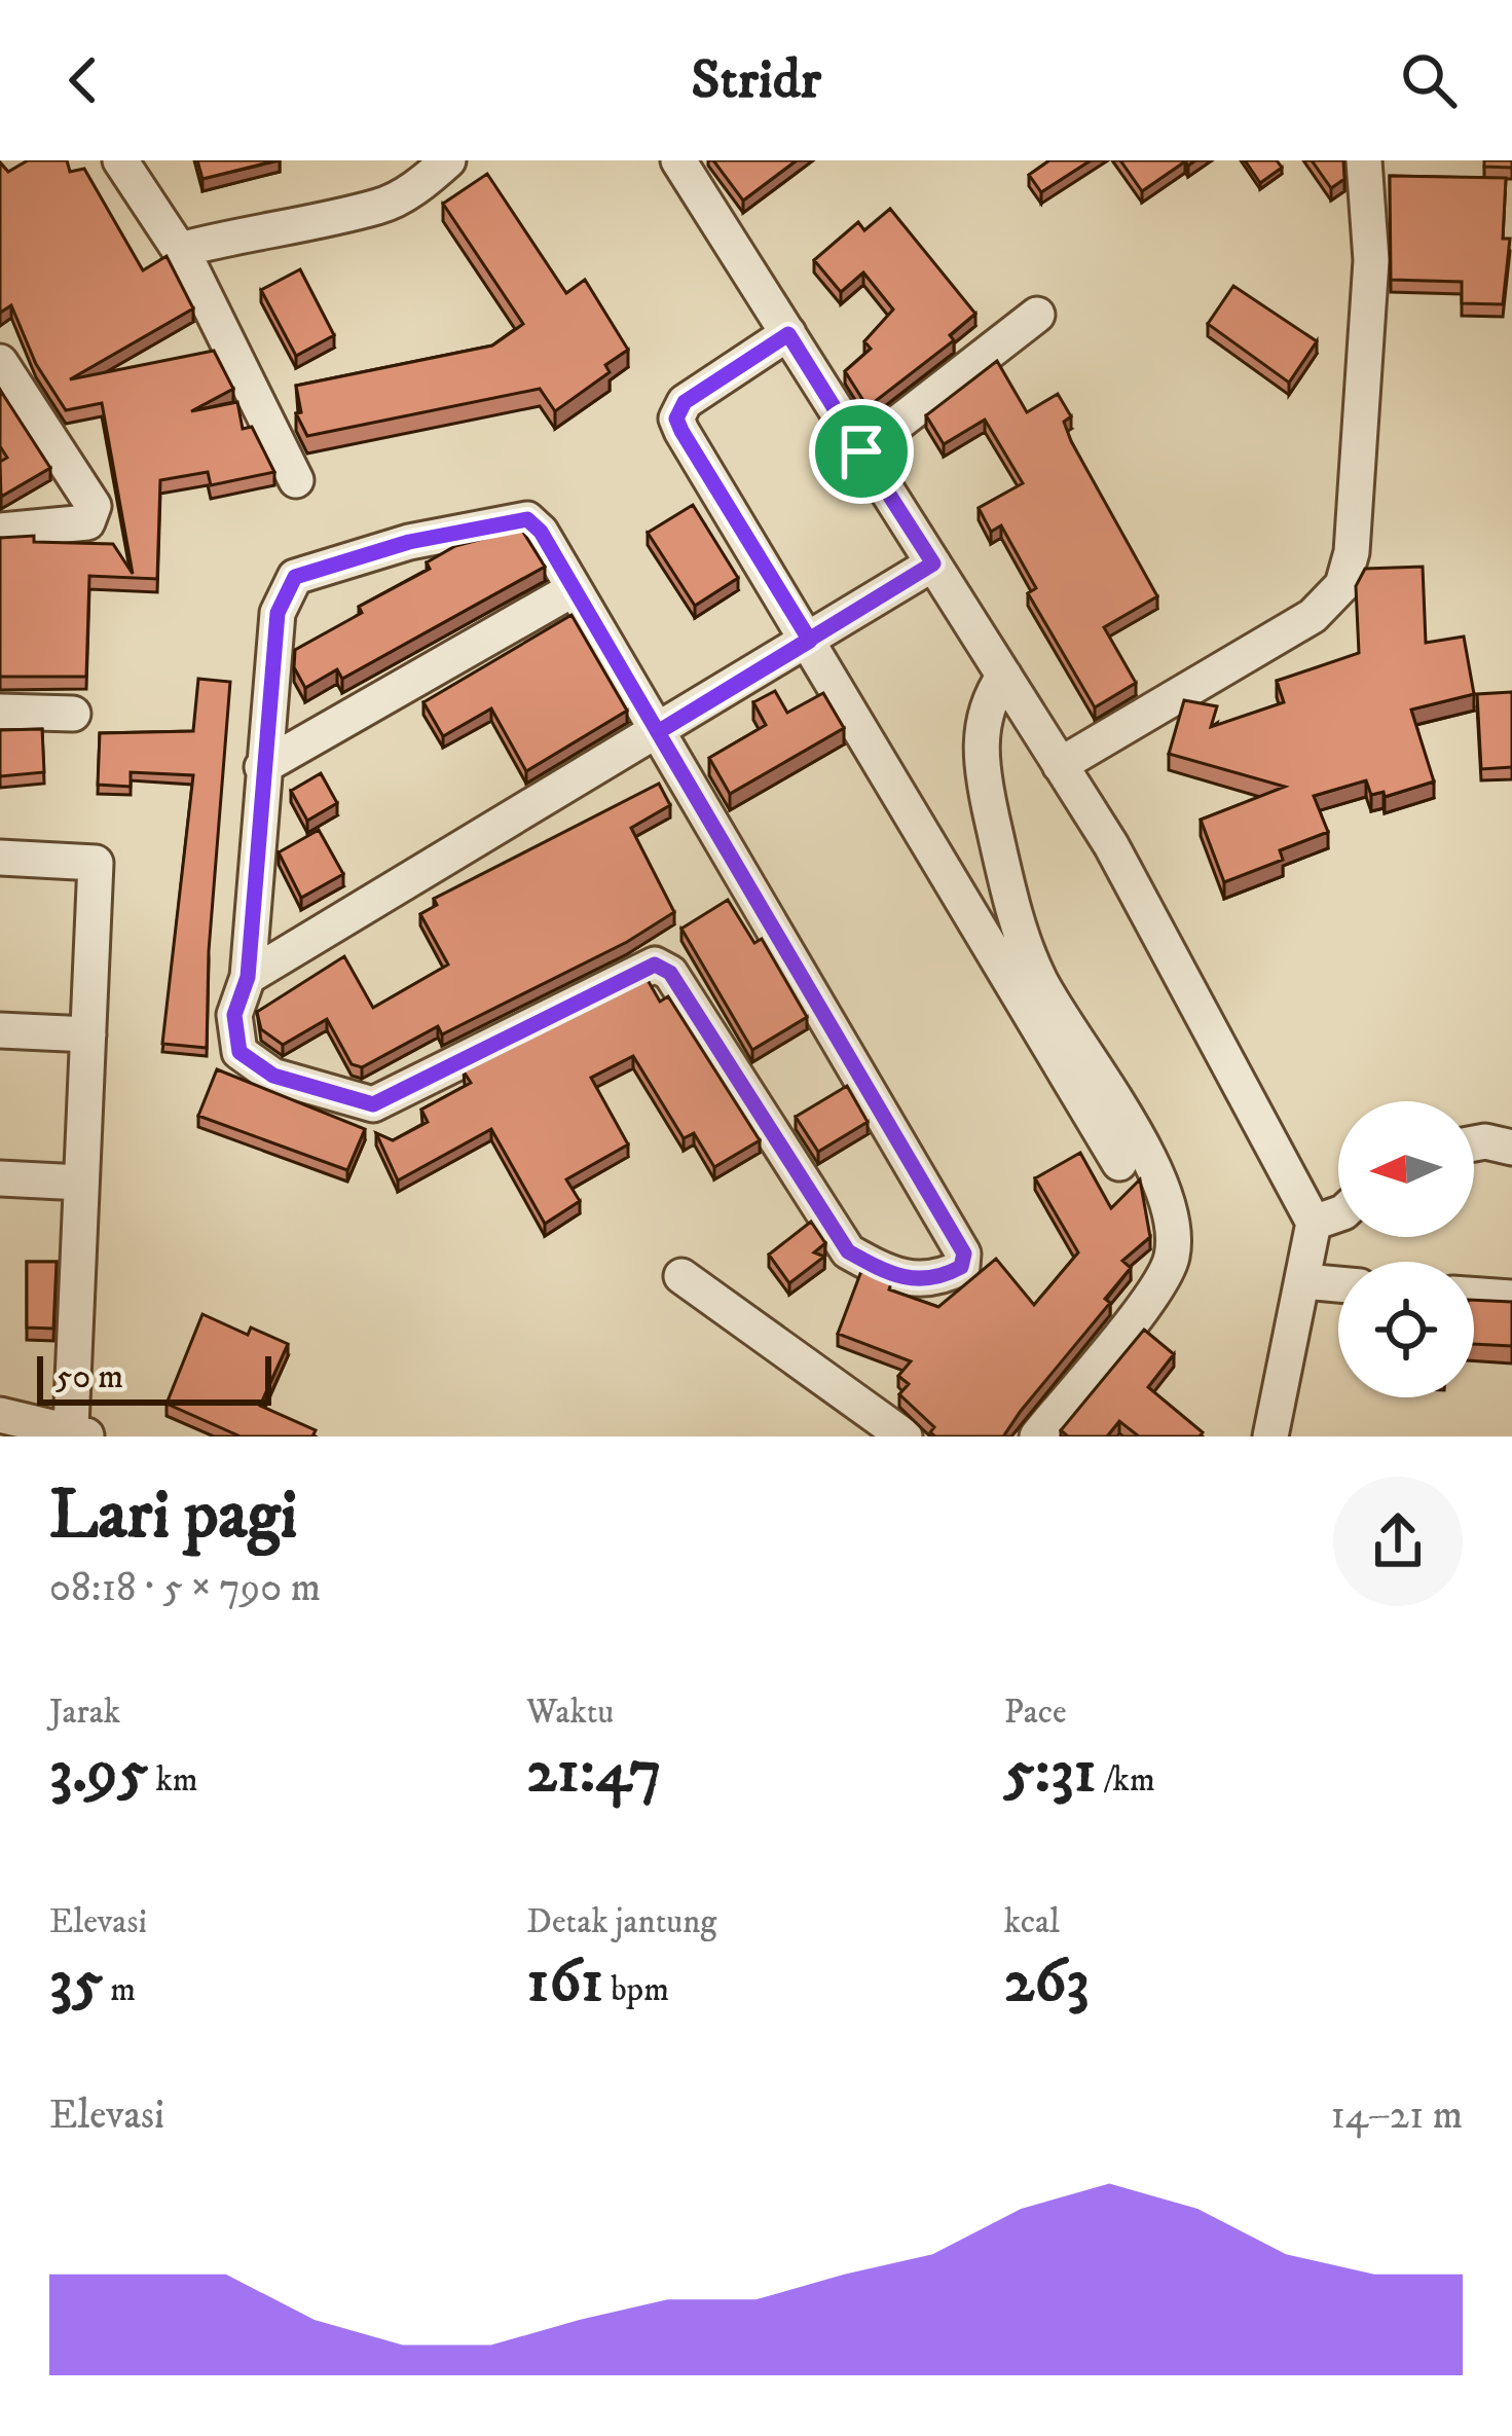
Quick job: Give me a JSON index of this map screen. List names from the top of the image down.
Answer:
{
  "scale_bar": "50 m",
  "north": "left",
  "page": {
    "header": "Stridr",
    "scale": "50 m",
    "heading": ["Lari pagi", "08:18 · 5 × 790 m"],
    "stats": [
      ["Jarak", "3.95 km"],
      ["Waktu", "21:47"],
      ["Pace", "5:31 /km"],
      ["Elevasi", "35 m"],
      ["Detak jantung", "161 bpm"],
      ["kcal", "263"]
    ],
    "chart": ["Elevasi", "14–21 m"]
  }
}
